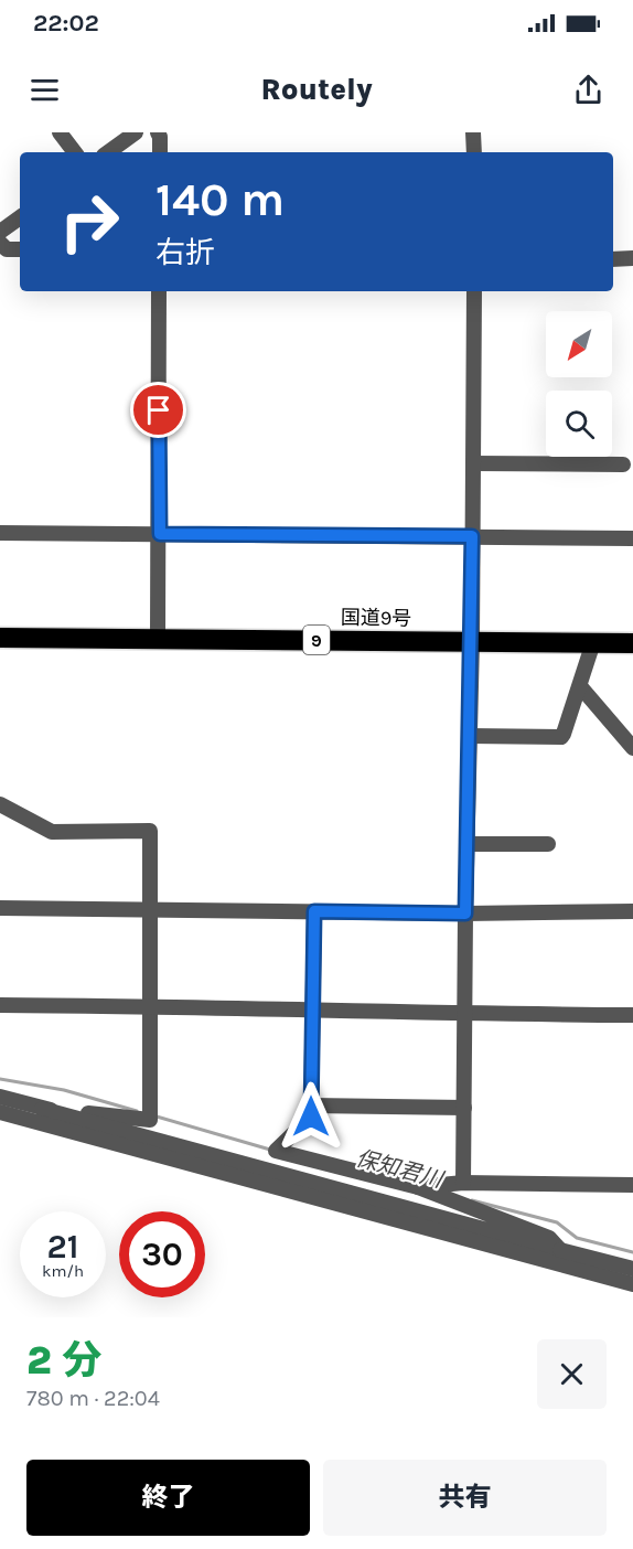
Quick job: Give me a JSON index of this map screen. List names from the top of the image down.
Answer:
{
  "streets": {
    "highway": ["国道9号", "9"]
  },
  "water": ["保知君川"],
  "north": "bottom left",
  "page": {
    "status": "22:02",
    "header": "Routely",
    "turn": ["140 m", "右折"],
    "speed": "21 km/h",
    "limit": "30",
    "heading": ["2 分", "780 m · 22:04"],
    "buttons": ["終了", "共有"]
  }
}
